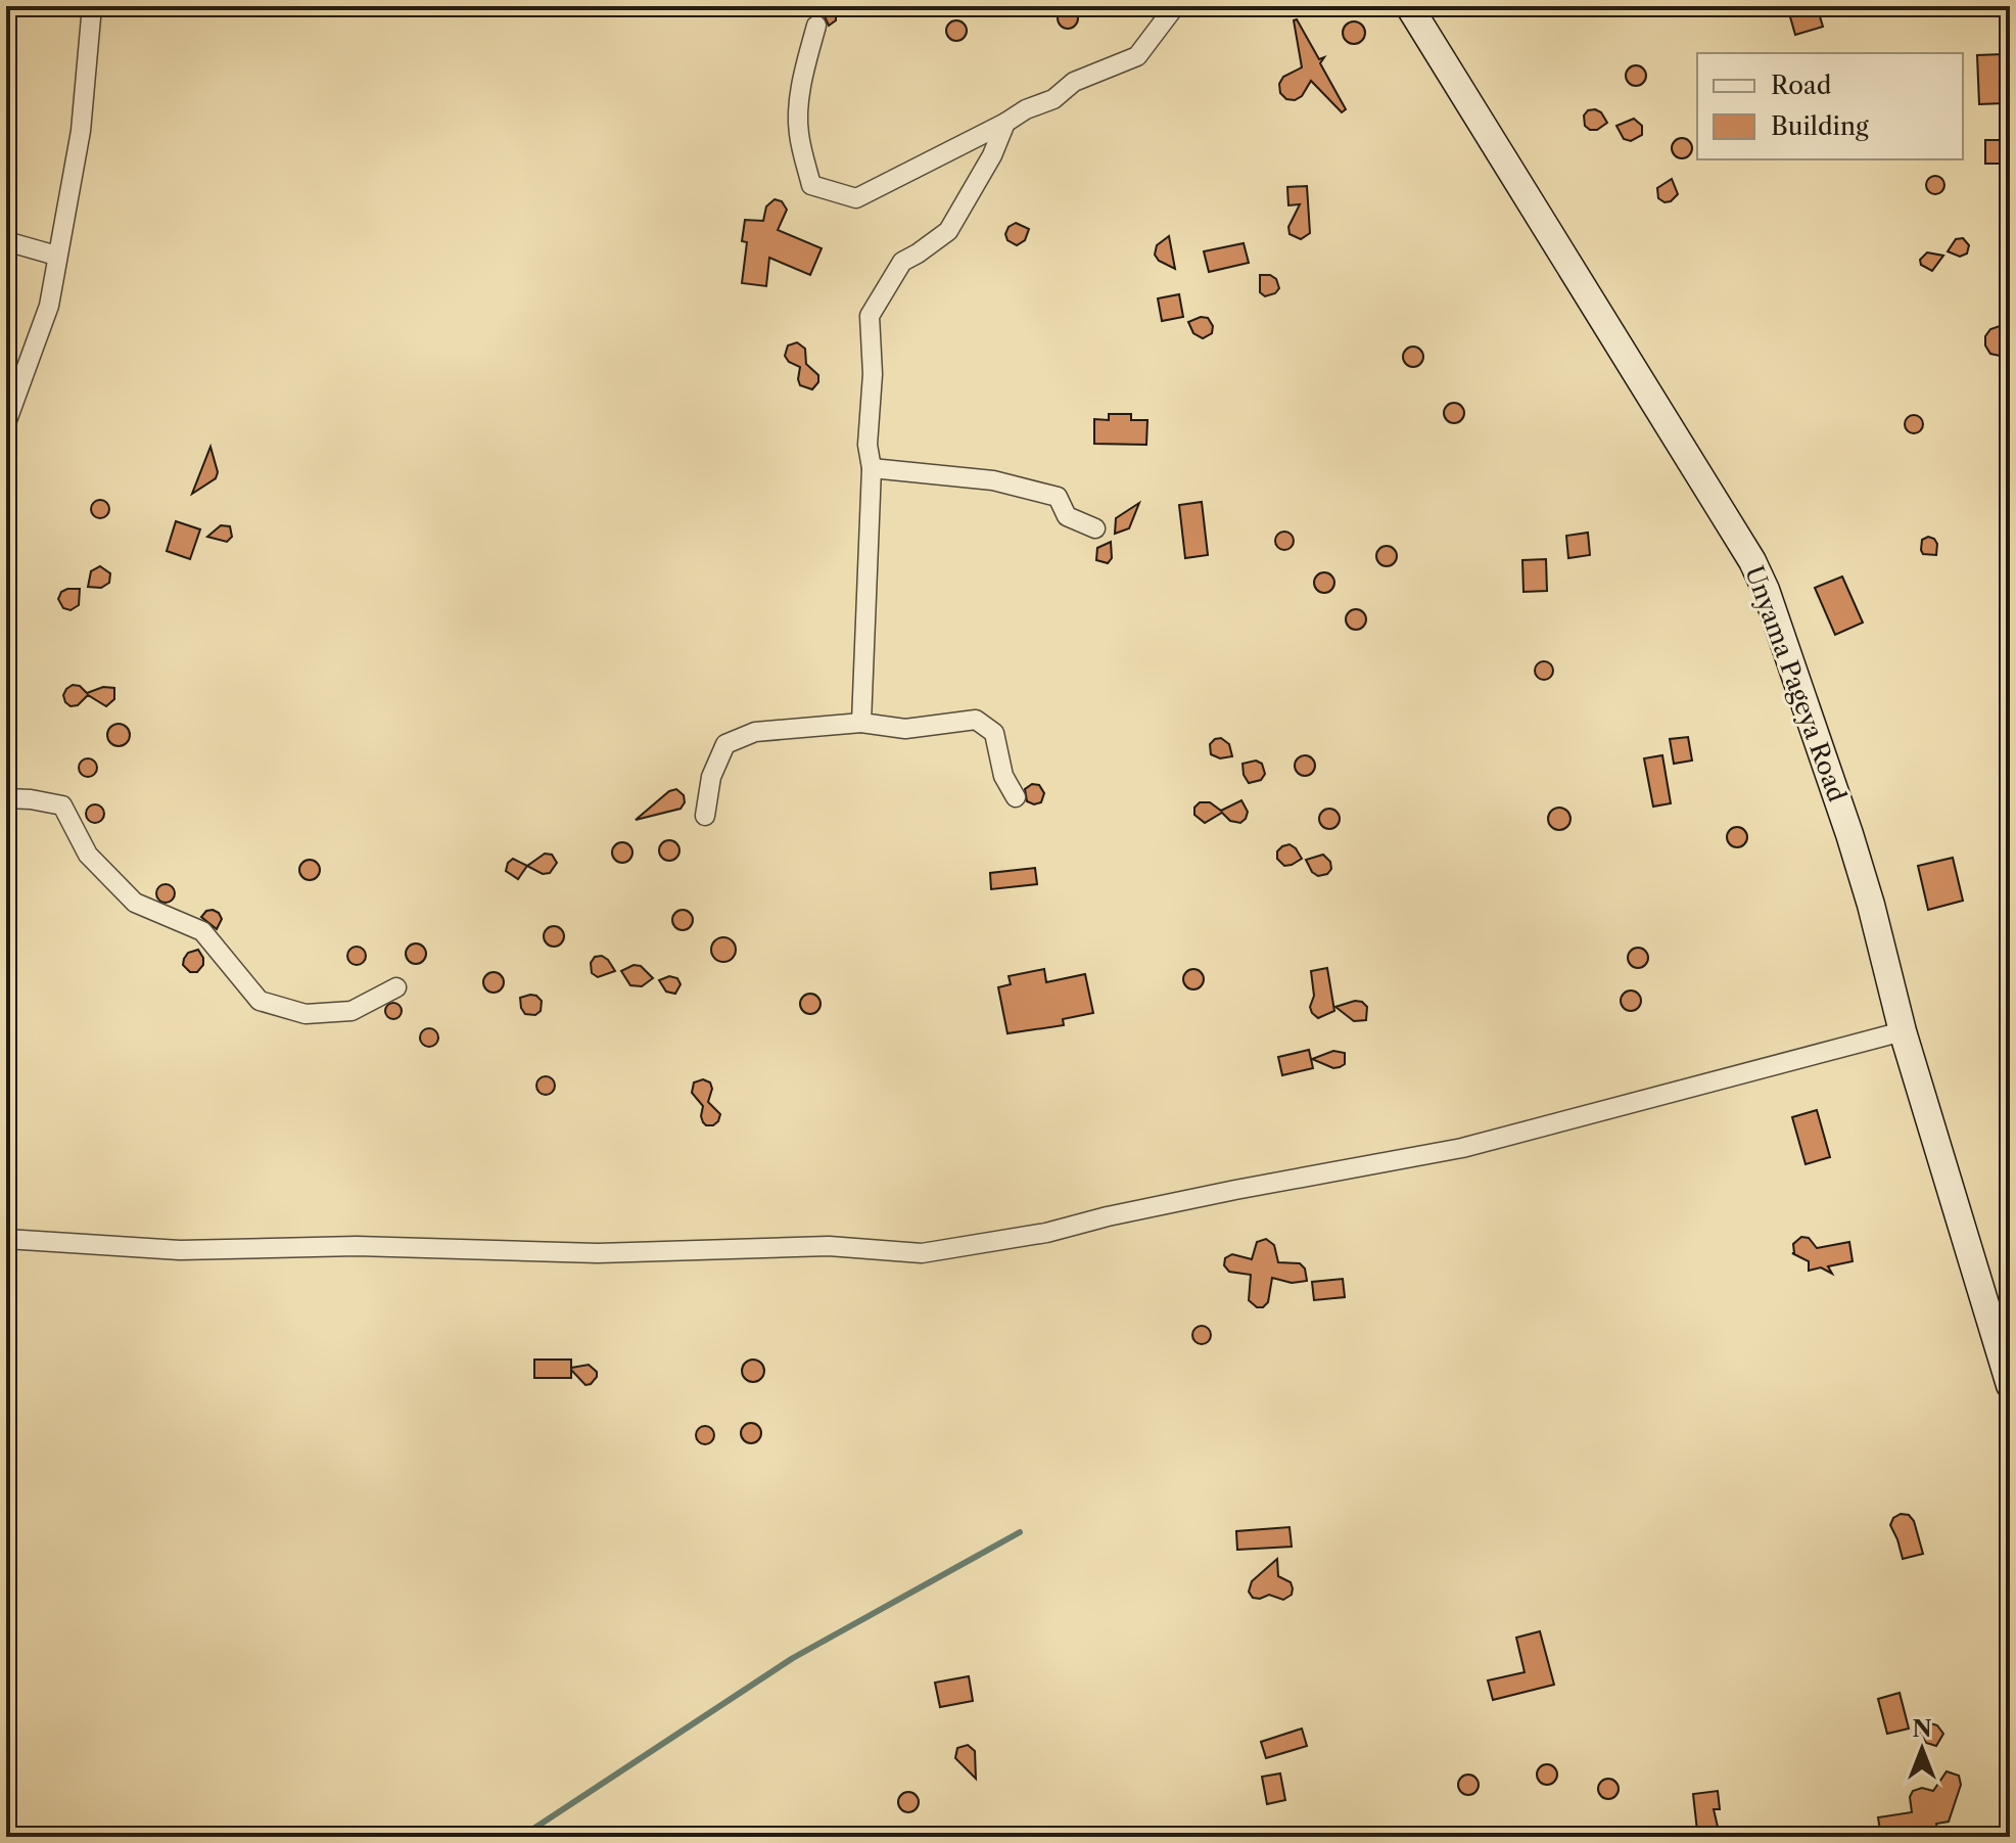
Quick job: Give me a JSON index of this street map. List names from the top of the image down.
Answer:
{
  "streets": {
    "street": ["Unyama Pageya Road"]
  },
  "legend": ["Road", "Building"],
  "north": "top"
}
